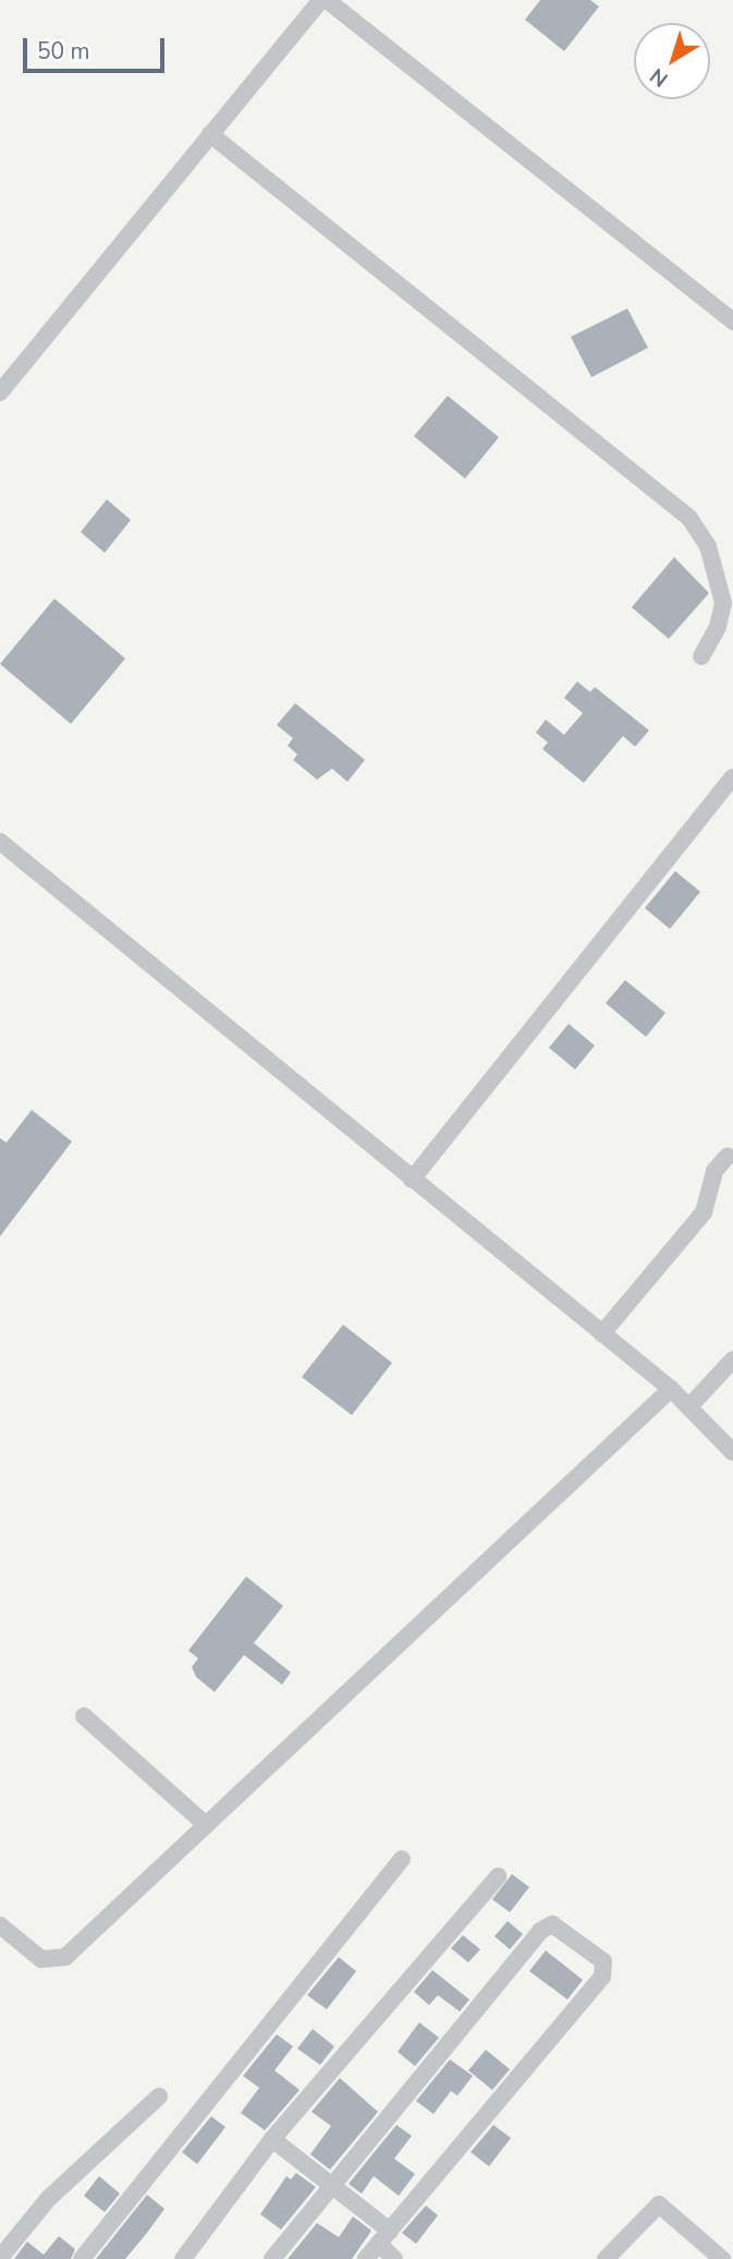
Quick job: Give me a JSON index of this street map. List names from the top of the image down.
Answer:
{
  "scale_bar": "50 m",
  "north": "bottom left"
}
